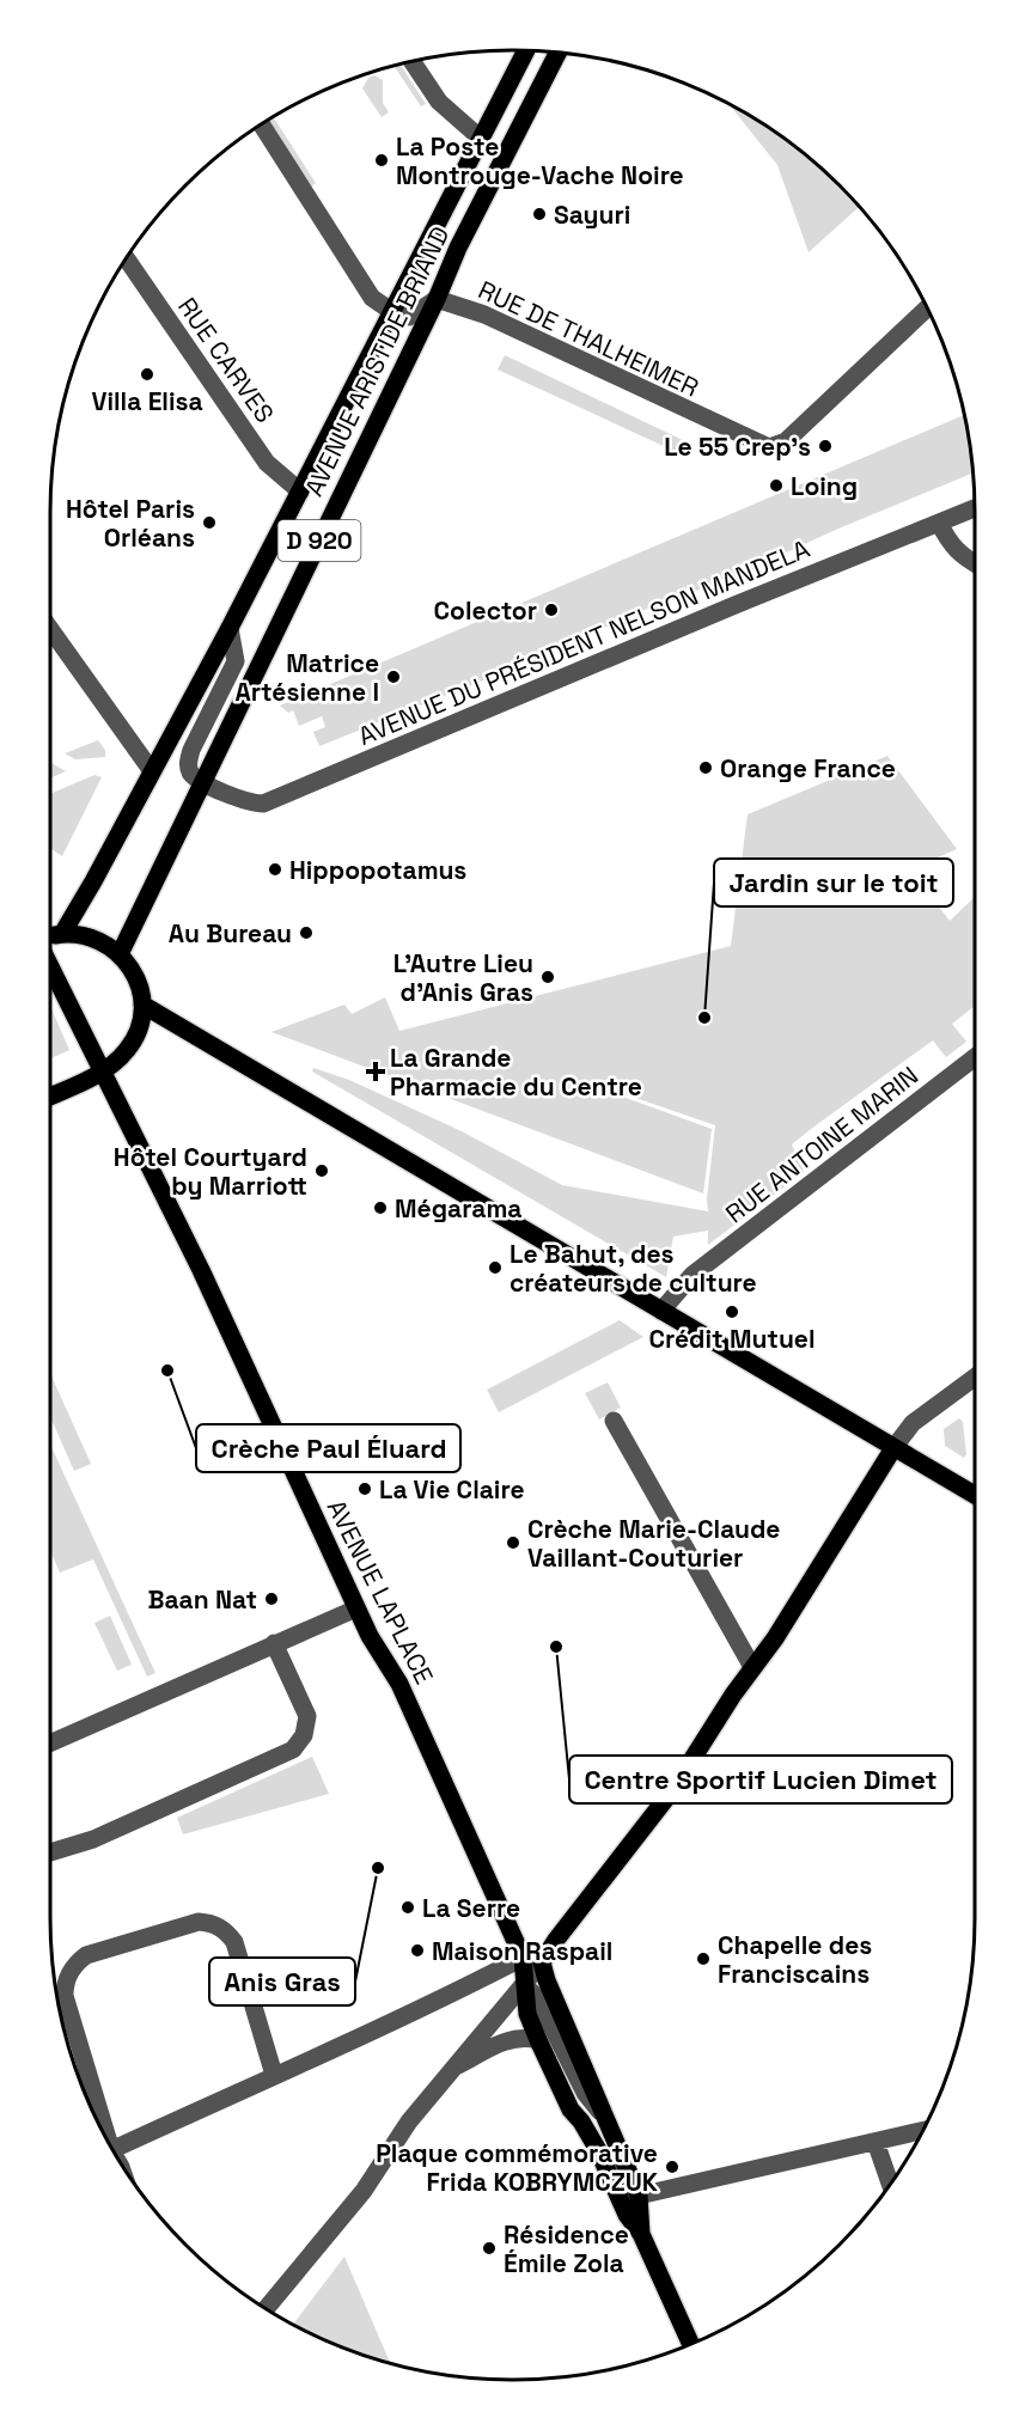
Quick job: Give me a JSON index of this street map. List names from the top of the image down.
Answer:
{
  "streets": {
    "main road": ["AVENUE ARISTIDE BRIAND", "D 920", "AVENUE LAPLACE"],
    "street": [
      "RUE DE THALHEIMER",
      "RUE CARVES",
      "AVENUE DU PRÉSIDENT NELSON MANDELA",
      "RUE ANTOINE MARIN"
    ]
  },
  "crossings": [
    ["RUE DE THALHEIMER", "AVENUE ARISTIDE BRIAND"],
    ["RUE CARVES", "AVENUE ARISTIDE BRIAND"],
    ["AVENUE ARISTIDE BRIAND", "AVENUE DU PRÉSIDENT NELSON MANDELA"]
  ],
  "places": {
    "other": [
      "La Poste Montrouge-Vache Noire",
      "Sayuri",
      "Villa Elisa",
      "Le 55 Crep's",
      "Loing",
      "Hôtel Paris Orléans",
      "Colector",
      "Matrice Artésienne I",
      "Orange France",
      "Hippopotamus",
      "Au Bureau",
      "L’Autre Lieu d'Anis Gras",
      "Jardin sur le toit",
      "Hôtel Courtyard by Marriott",
      "Mégarama",
      "Le Bahut, des créateurs de culture",
      "Crédit Mutuel",
      "Crèche Paul Éluard",
      "La Vie Claire",
      "Crèche Marie-Claude Vaillant-Couturier",
      "Baan Nat",
      "Centre Sportif Lucien Dimet",
      "Anis Gras",
      "La Serre",
      "Maison Raspail",
      "Chapelle des Franciscains",
      "Plaque commémorative Frida KOBRYMCZUK",
      "Résidence Émile Zola"
    ],
    "health": ["La Grande Pharmacie du Centre"]
  }
}
